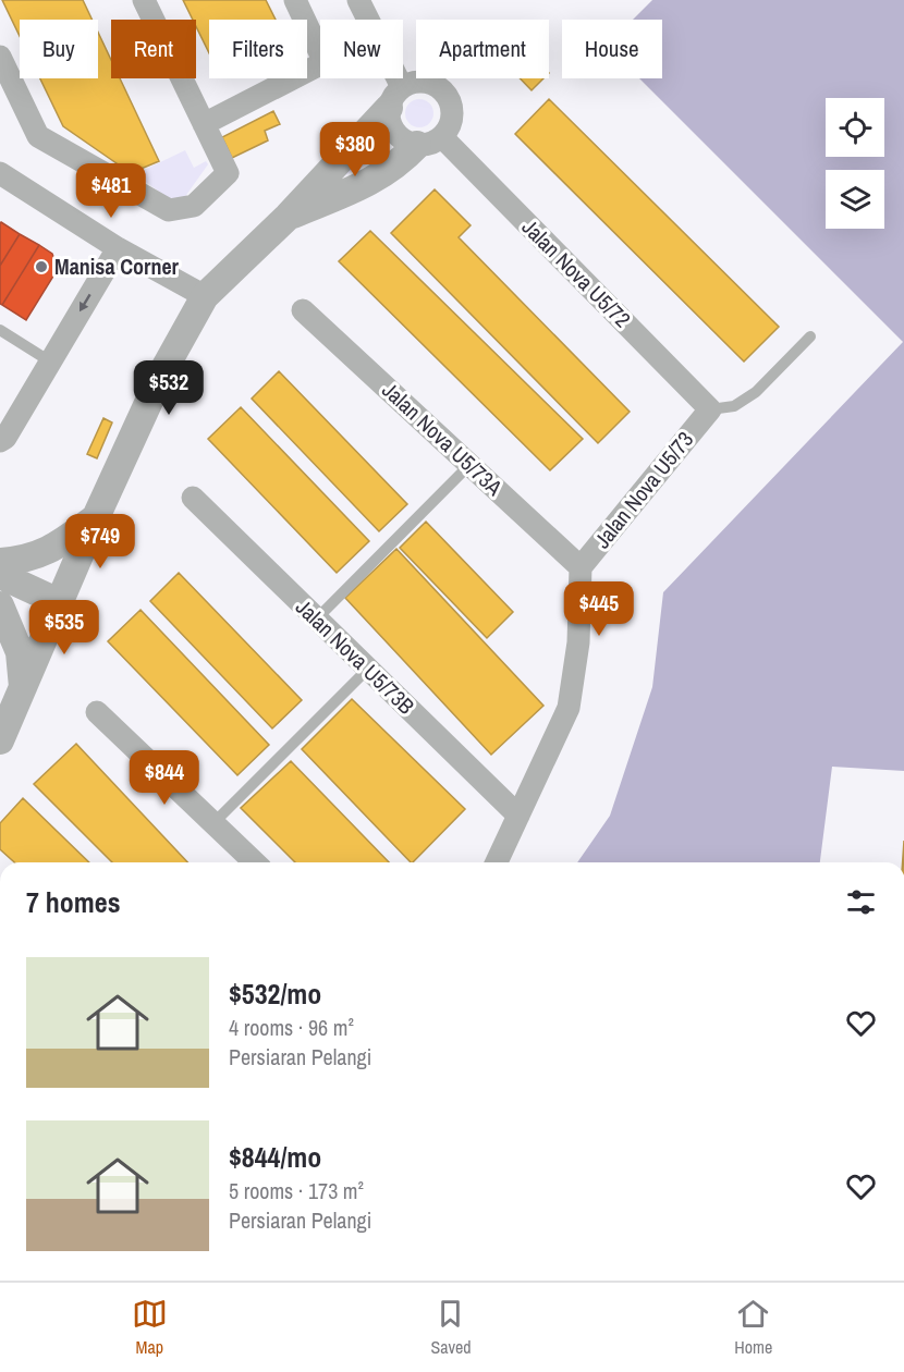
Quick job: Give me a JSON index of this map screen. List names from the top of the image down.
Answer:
{
  "streets": {
    "street": [
      "Jalan Nova U5/72",
      "Jalan Nova U5/73A",
      "Jalan Nova U5/73",
      "Jalan Nova U5/73B"
    ]
  },
  "crossings": [
    ["Jalan Nova U5/72", "Jalan Nova U5/73"],
    ["Jalan Nova U5/73A", "Jalan Nova U5/73"],
    ["Jalan Nova U5/73", "Jalan Nova U5/73B"]
  ],
  "places": ["Manisa Corner"],
  "page": {
    "chip": [
      "Buy",
      "Rent",
      "Filters",
      "New",
      "Apartment",
      "House"
    ],
    "price": [
      "$380",
      "$481",
      "$532",
      "$749",
      "$445",
      "$535",
      "$844"
    ],
    "heading": "7 homes",
    "list": [
      {
        "name": "$532/mo",
        "note": "4 rooms · 96 m² · Persiaran Pelangi"
      },
      {
        "name": "$844/mo",
        "note": "5 rooms · 173 m² · Persiaran Pelangi"
      }
    ],
    "tabs": ["Map", "Saved", "Home"]
  }
}
